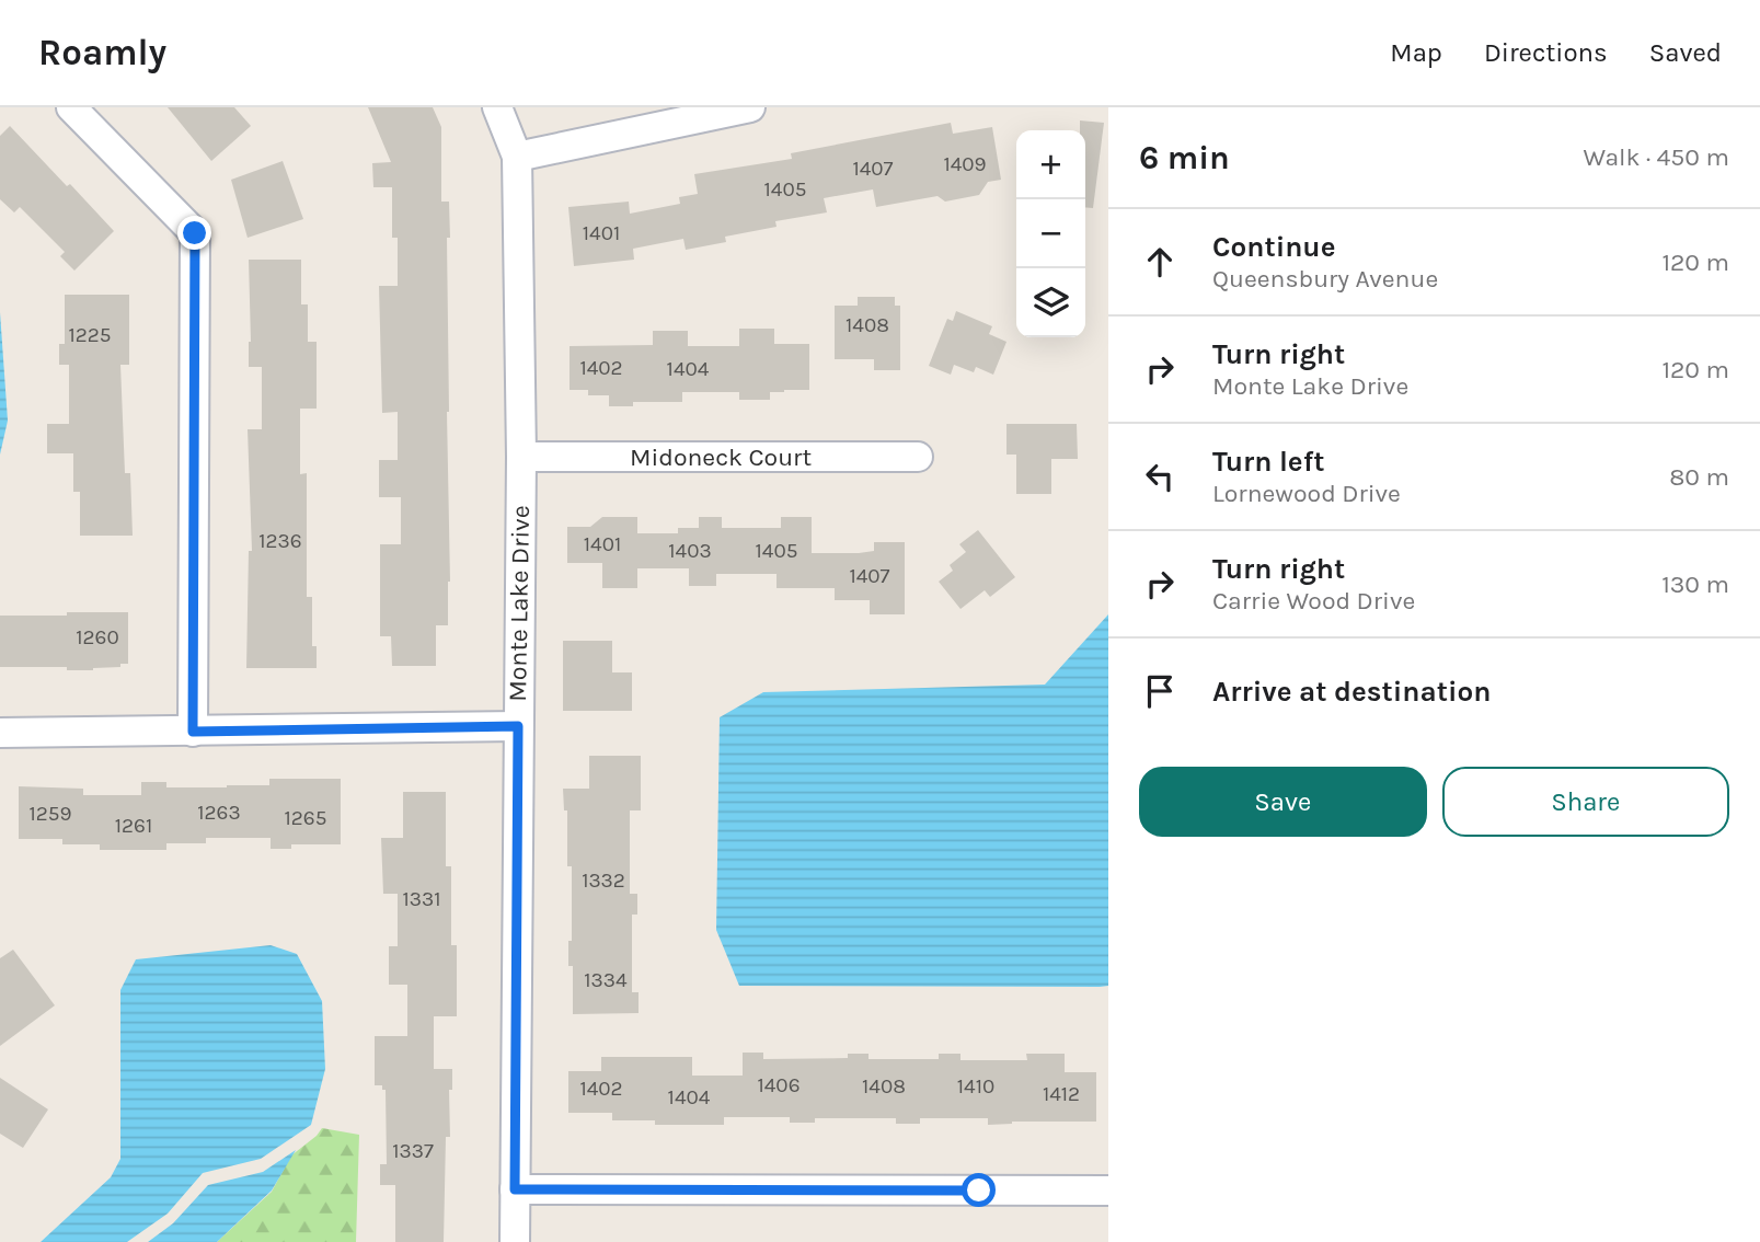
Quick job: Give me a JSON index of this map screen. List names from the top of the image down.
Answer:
{
  "streets": {
    "street": ["Midoneck Court", "Monte Lake Drive"]
  },
  "crossings": [
    ["Midoneck Court", "Monte Lake Drive"]
  ],
  "house_numbers": [
    "1409",
    "1407",
    "1405",
    "1401",
    "1408",
    "1225",
    "1402",
    "1404",
    "1236",
    "1401",
    "1403",
    "1405",
    "1407",
    "1260",
    "1263",
    "1259",
    "1265",
    "1261",
    "1332",
    "1331",
    "1334",
    "1406",
    "1408",
    "1410",
    "1402",
    "1412",
    "1404",
    "1337"
  ],
  "page": {
    "header": "Roamly",
    "nav": ["Map", "Directions", "Saved"],
    "heading": ["6 min", "Walk · 450 m"],
    "map_buttons": ["+", "−"],
    "list": [
      ["Continue", "Queensbury Avenue", "120 m"],
      ["Turn right", "Monte Lake Drive", "120 m"],
      ["Turn left", "Lornewood Drive", "80 m"],
      ["Turn right", "Carrie Wood Drive", "130 m"],
      "Arrive at destination"
    ],
    "buttons": ["Save", "Share"]
  }
}
